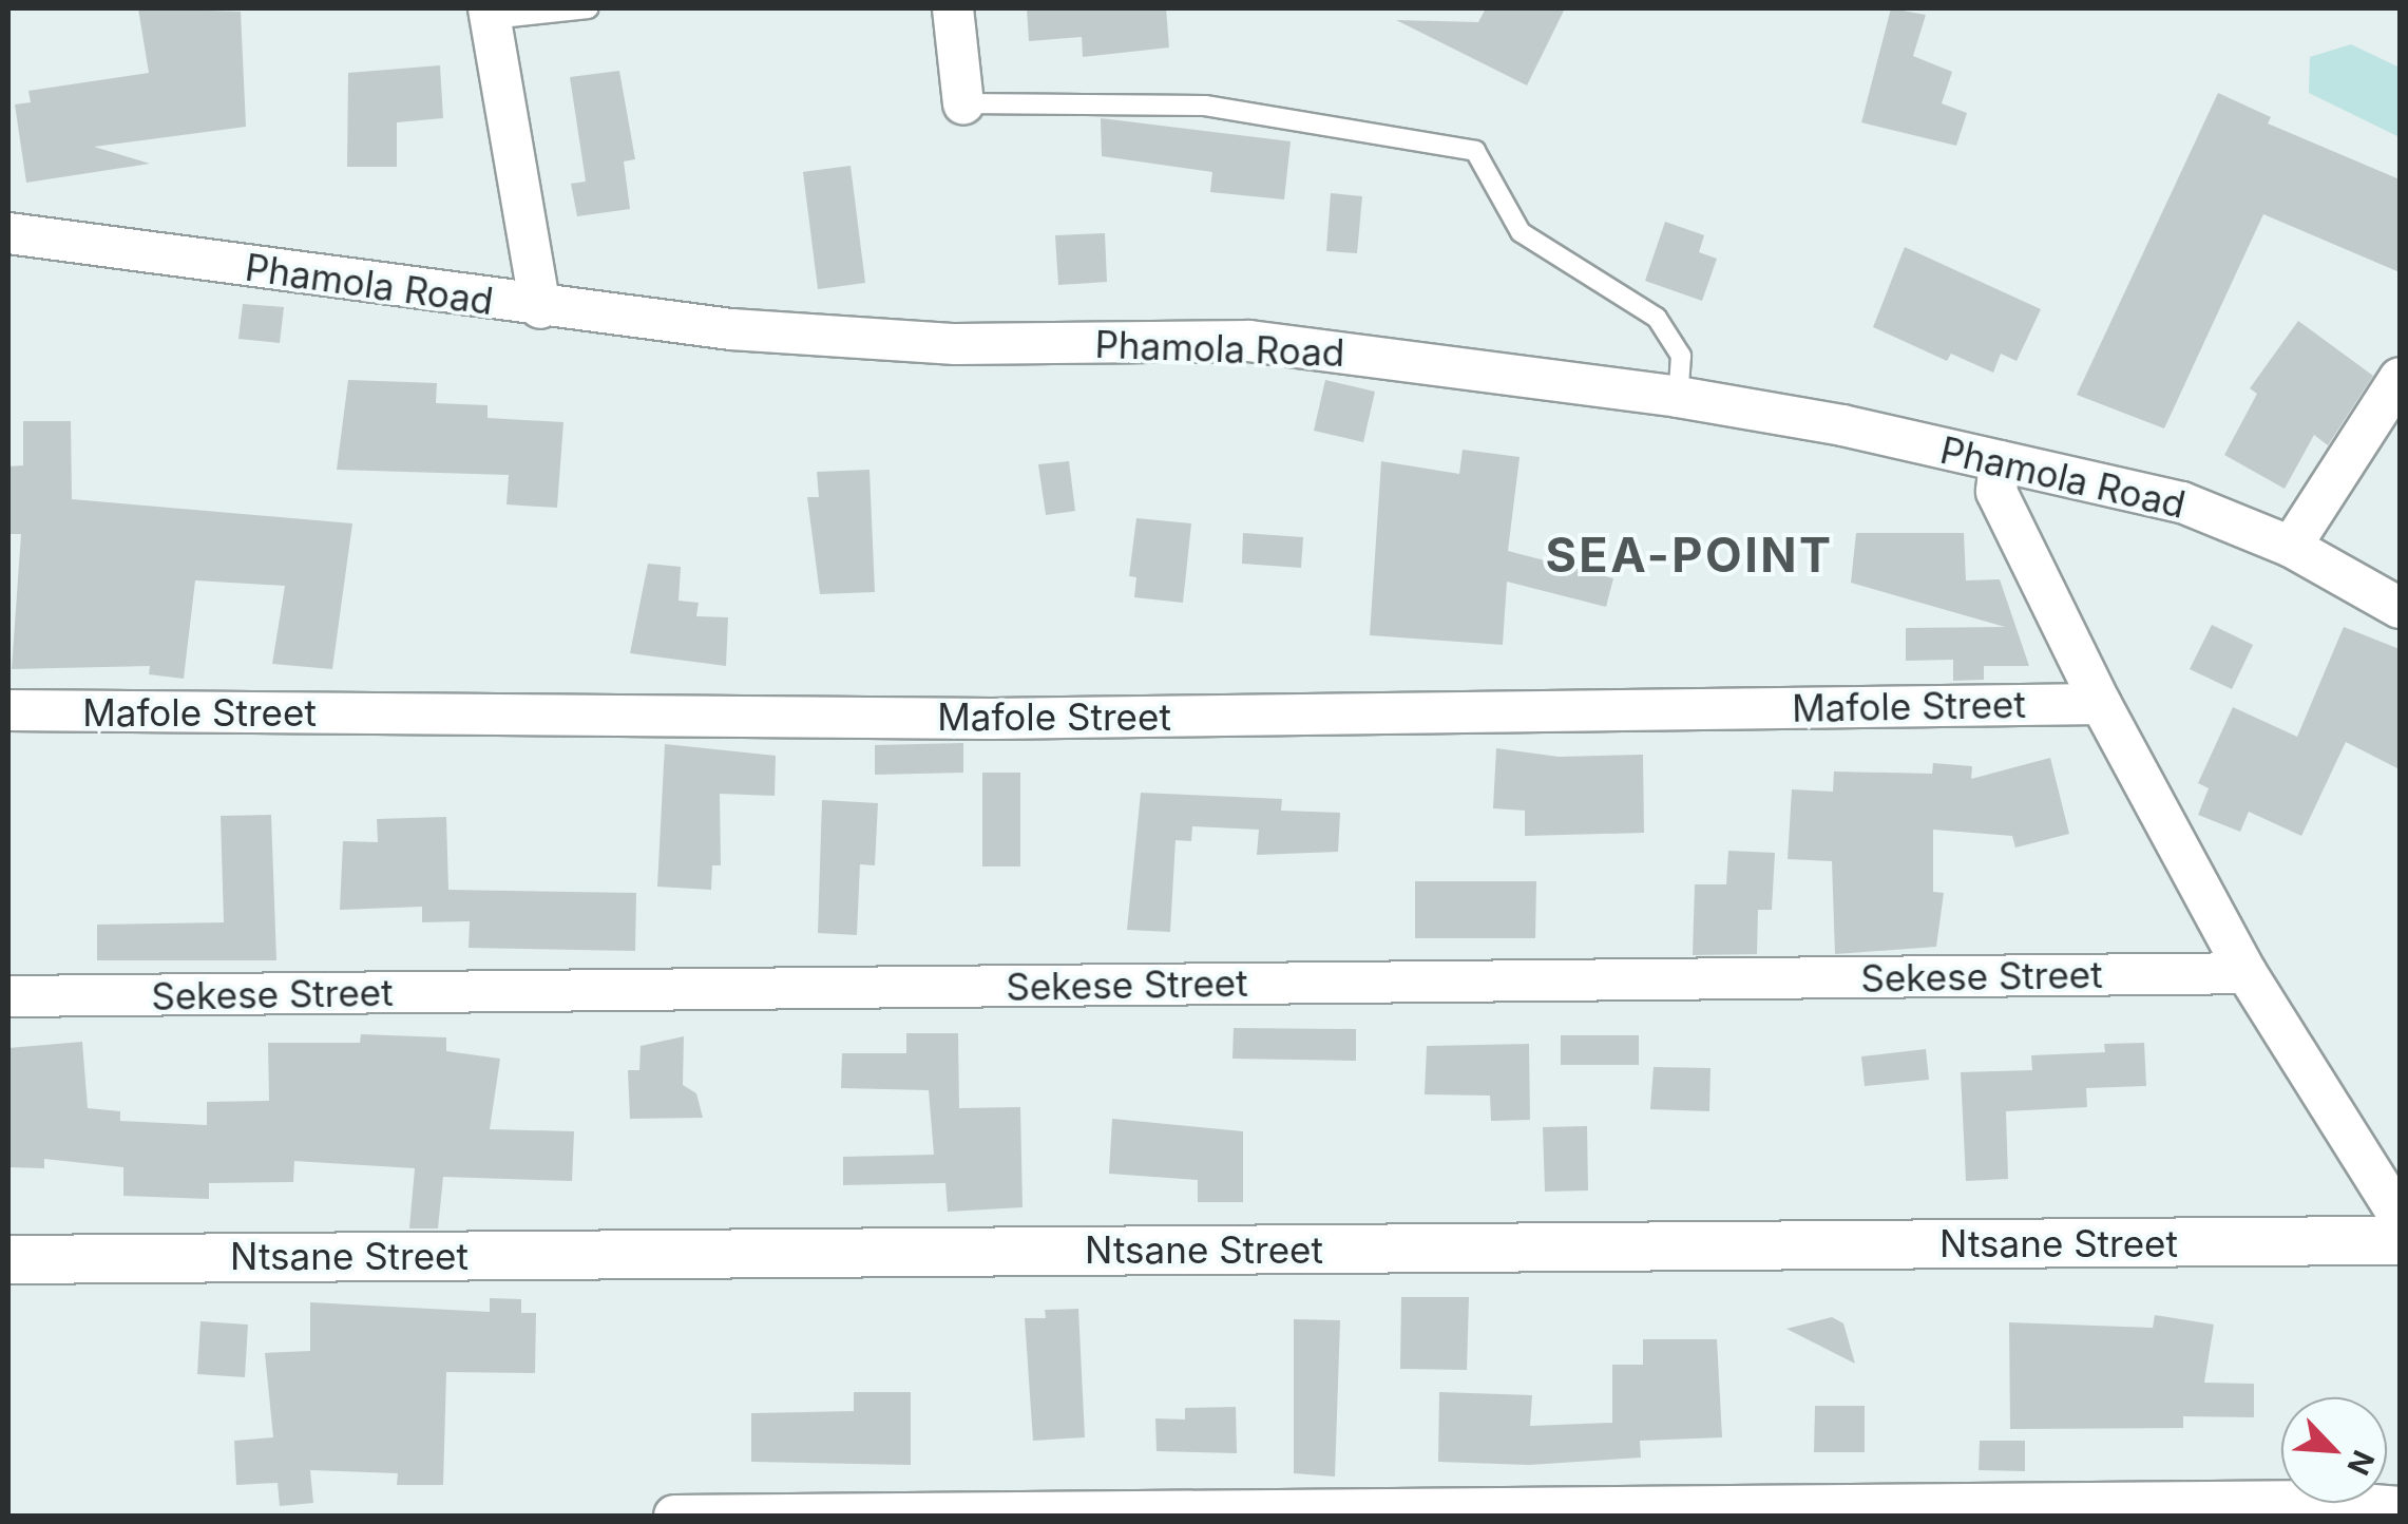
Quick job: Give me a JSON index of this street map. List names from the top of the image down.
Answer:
{
  "streets": {
    "street": [
      "Phamola Road",
      "Mafole Street",
      "Sekese Street",
      "Ntsane Street"
    ]
  },
  "districts": ["SEA-POINT"],
  "north": "bottom right"
}
